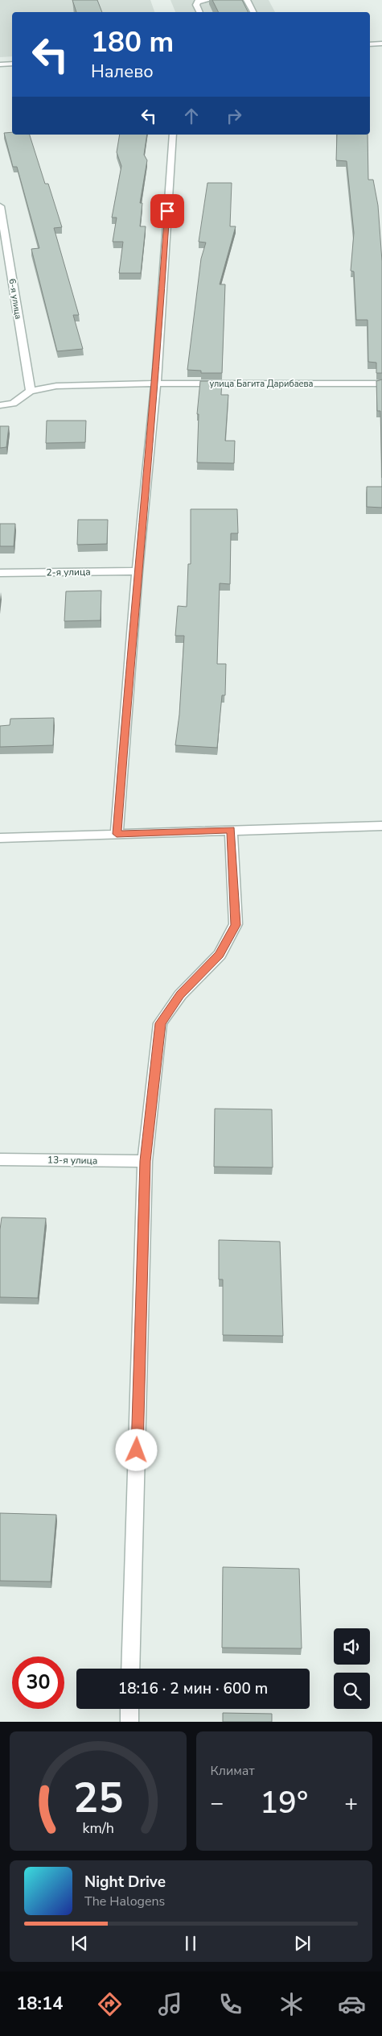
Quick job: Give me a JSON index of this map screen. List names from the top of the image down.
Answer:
{
  "streets": {
    "street": [
      "6-я улица",
      "улица Багита Дарибаева",
      "2-я улица",
      "13-я улица"
    ]
  },
  "crossings": [
    ["6-я улица", "улица Багита Дарибаева"]
  ],
  "page": {
    "turn": ["180 m", "Налево"],
    "limit": "30",
    "trip": "18:16 · 2 мин · 600 m",
    "tile": "Климат",
    "heat": ["−", "19°", "+"],
    "song": ["Night Drive", "The Halogens"],
    "tabs": "18:14",
    "gauge": ["25", "km/h"]
  }
}
